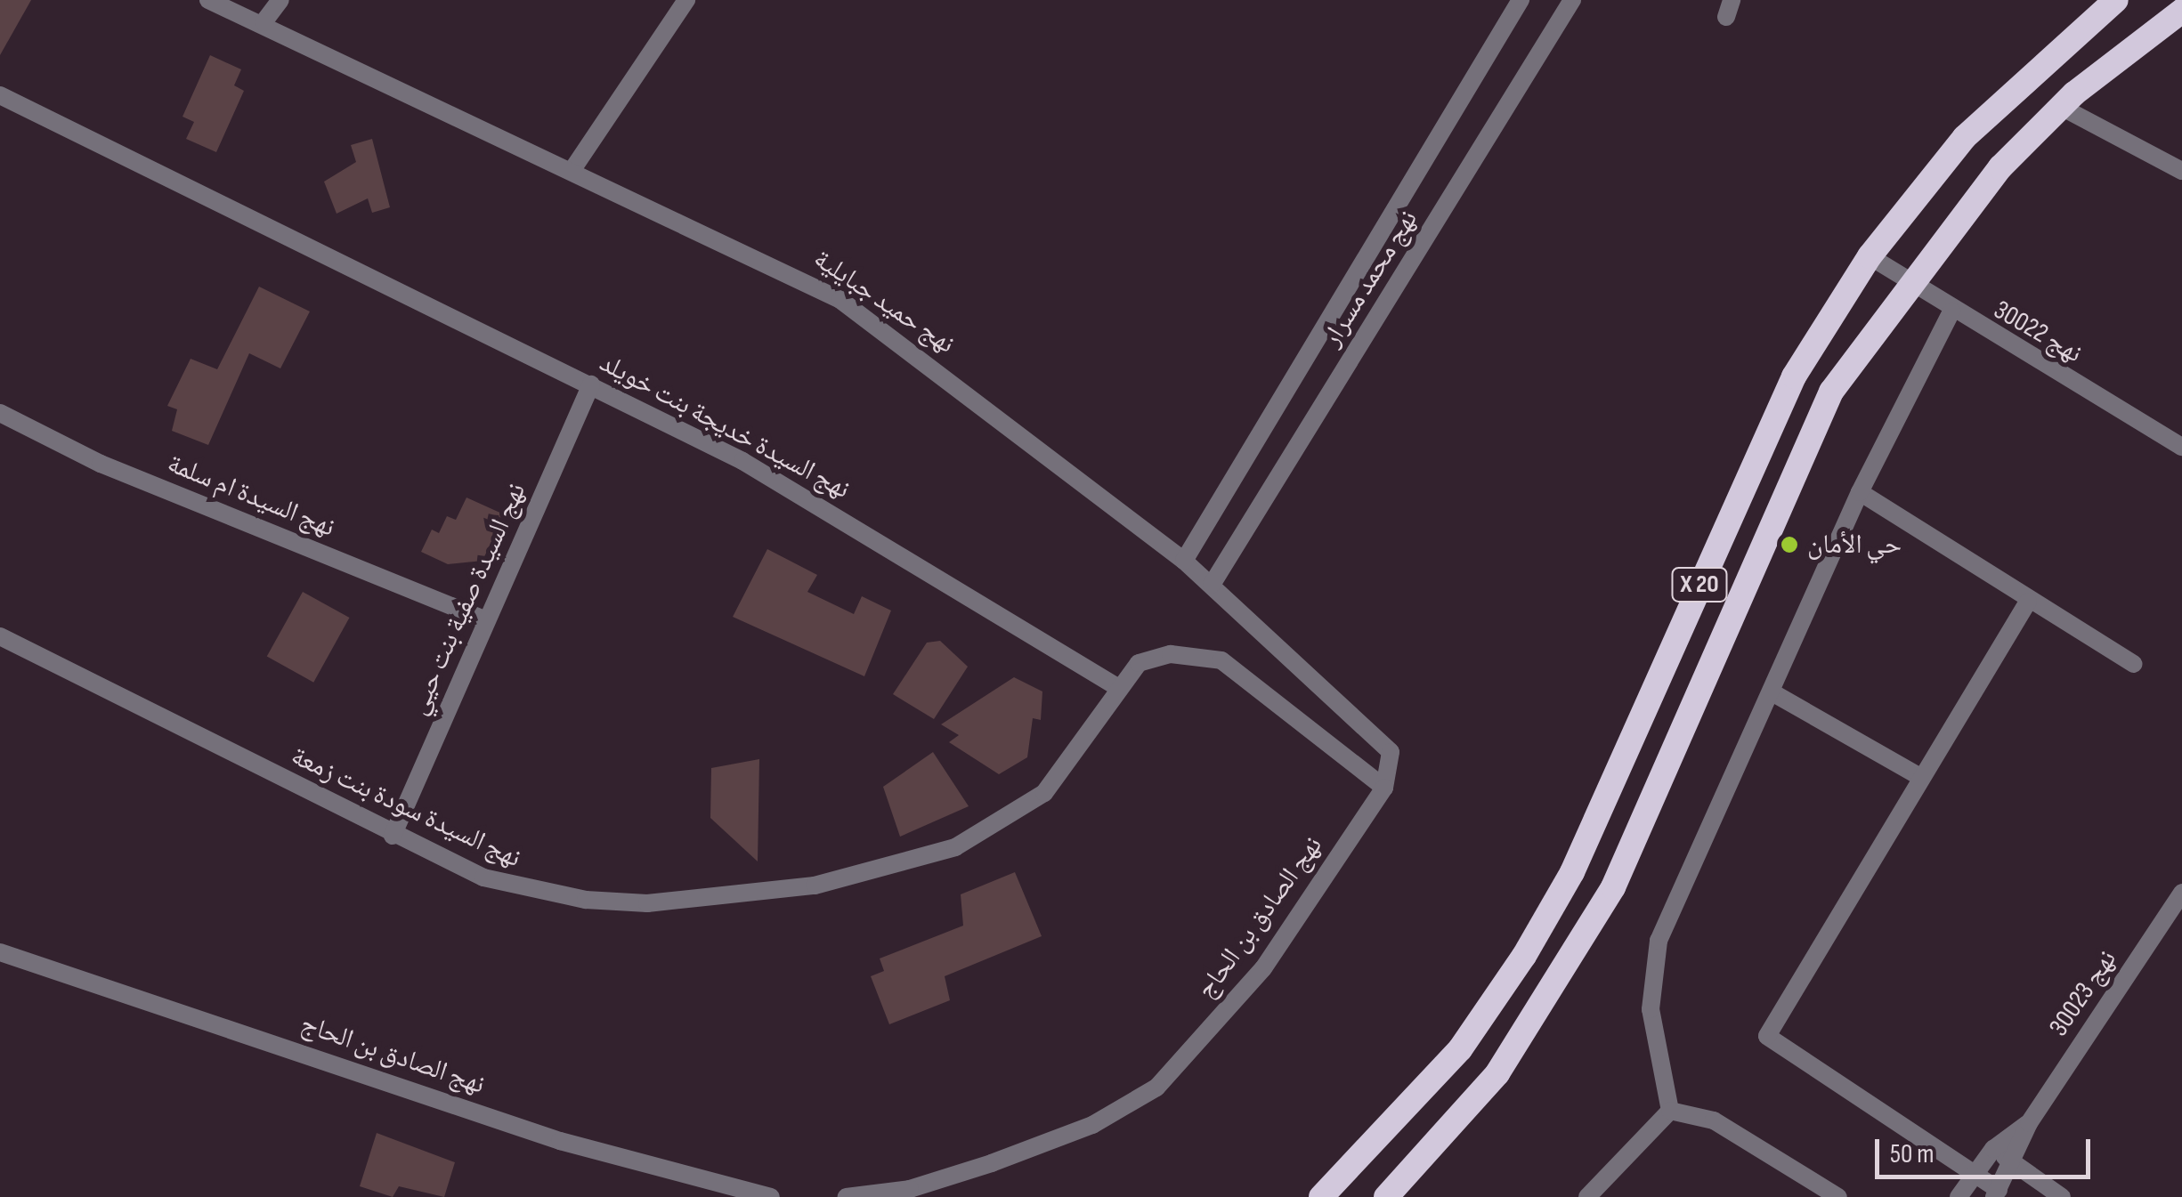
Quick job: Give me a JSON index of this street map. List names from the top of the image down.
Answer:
{
  "streets": {
    "highway": ["X 20"],
    "street": [
      "نهج محمد مسرار",
      "نهج حميد جبايلية",
      "نهج 30022",
      "نهج السيدة خديجة بنت خويلد",
      "نهج السيدة ام سلمة",
      "نهج السيدة صفية بنت حيي",
      "نهج السيدة سودة بنت زمعة",
      "نهج الصادق بن الحاج",
      "نهج 30023"
    ]
  },
  "crossings": [
    ["نهج محمد مسرار", "نهج حميد جبايلية"],
    ["نهج حميد جبايلية", "نهج الصادق بن الحاج"],
    ["نهج 30022", "X 20"],
    ["نهج السيدة خديجة بنت خويلد", "نهج السيدة صفية بنت حيي"],
    ["نهج السيدة خديجة بنت خويلد", "نهج السيدة سودة بنت زمعة"],
    ["نهج السيدة ام سلمة", "نهج السيدة صفية بنت حيي"],
    ["نهج السيدة صفية بنت حيي", "نهج السيدة سودة بنت زمعة"]
  ],
  "places": ["حي الأمان"],
  "scale_bar": "50 m"
}
